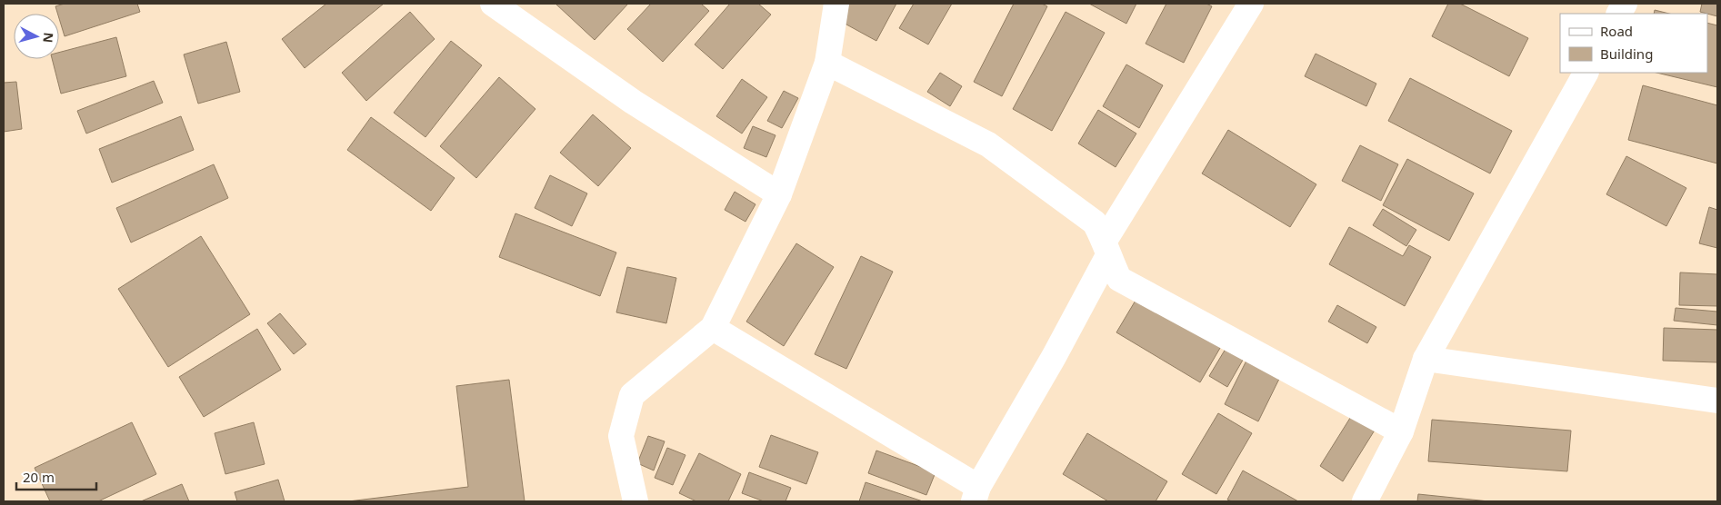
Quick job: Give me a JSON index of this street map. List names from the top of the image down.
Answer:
{
  "legend": ["Road", "Building"],
  "scale_bar": "20 m",
  "north": "right"
}
